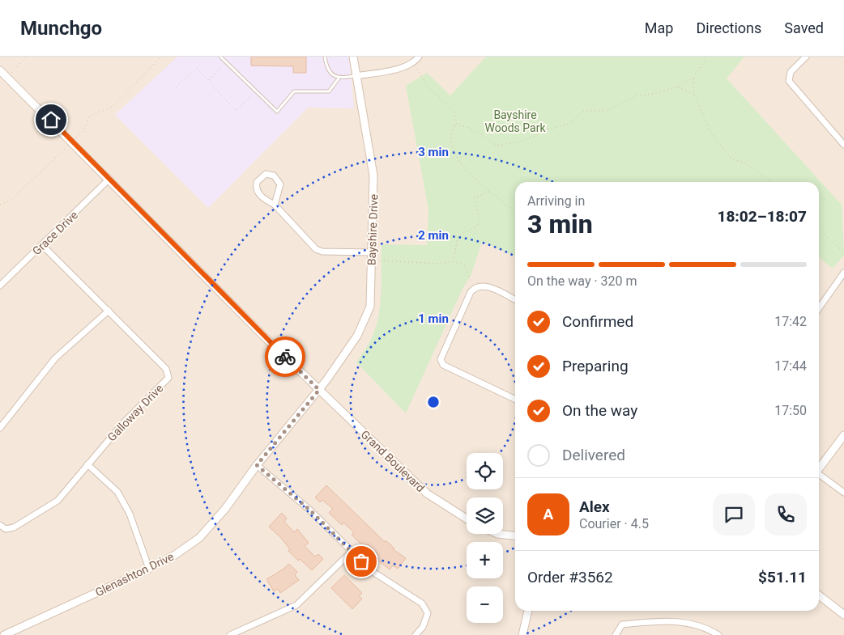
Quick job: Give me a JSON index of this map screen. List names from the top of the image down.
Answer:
{
  "streets": {
    "street": [
      "Bayshire Drive",
      "Grace Drive",
      "Galloway Drive",
      "Grand Boulevard",
      "Glenashton Drive"
    ]
  },
  "crossings": [
    ["Bayshire Drive", "Grand Boulevard"],
    ["Bayshire Drive", "Glenashton Drive"],
    ["Grace Drive", "Galloway Drive"],
    ["Grace Drive", "Grand Boulevard"],
    ["Grand Boulevard", "Glenashton Drive"]
  ],
  "parks": ["Bayshire Woods Park"],
  "page": {
    "header": "Munchgo",
    "nav": ["Map", "Directions", "Saved"],
    "heading": ["3 min", "Arriving in", "18:02–18:07"],
    "panel": [
      "Alex",
      "Courier · 4.5",
      "Order #3562",
      "$51.11"
    ],
    "bar": "On the way · 320 m",
    "list": [
      ["Confirmed", "17:42"],
      ["Preparing", "17:44"],
      ["On the way", "17:50"],
      "Delivered"
    ],
    "map_buttons": ["+", "−"],
    "round": "A"
  },
  "rings": ["3 min", "2 min", "1 min"]
}
